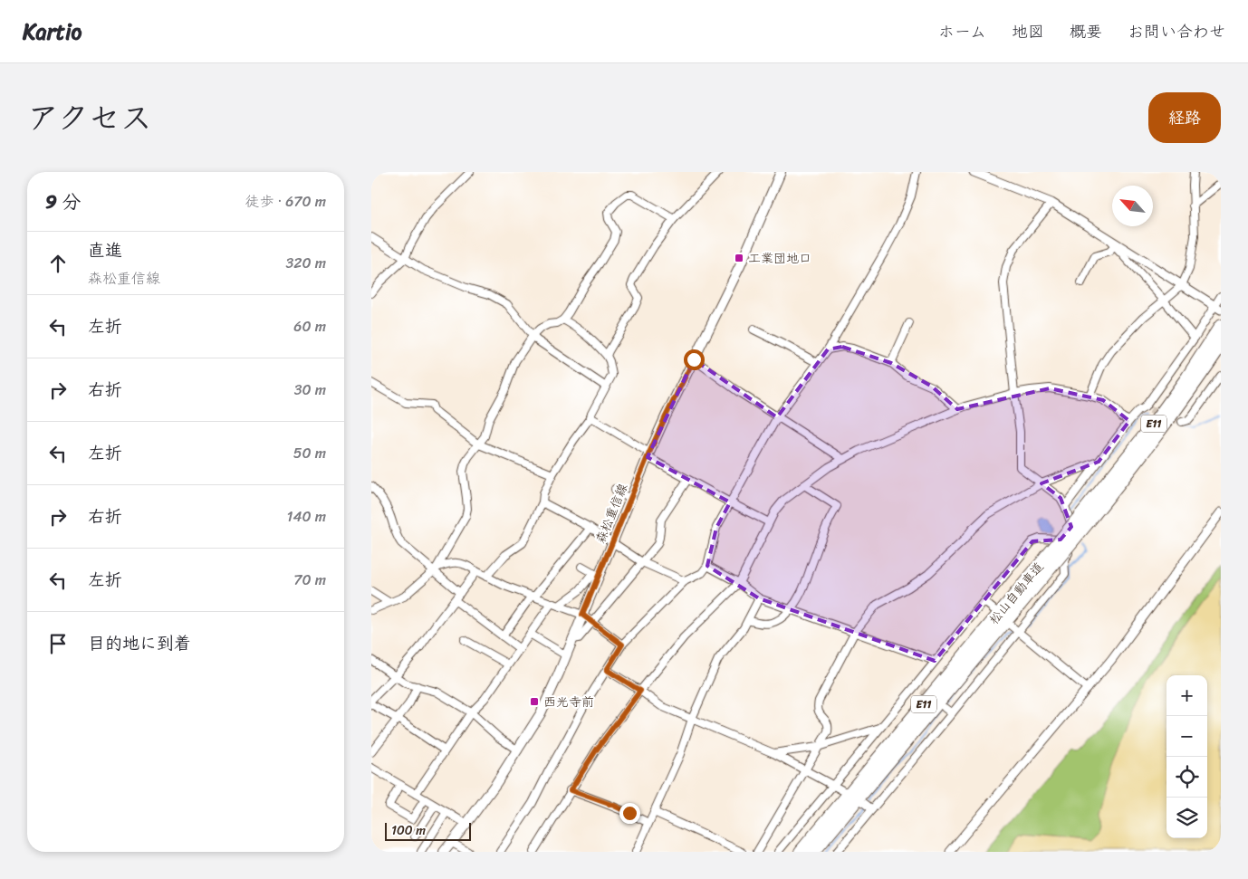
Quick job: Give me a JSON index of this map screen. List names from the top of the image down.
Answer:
{
  "streets": {
    "highway": ["E11", "松山自動車道"],
    "main road": ["森松重信線"]
  },
  "places": {
    "transit": ["工業団地口", "西光寺前"]
  },
  "scale_bar": "100 m",
  "north": "top left",
  "page": {
    "header": "Kartio",
    "nav": [
      "ホーム",
      "地図",
      "概要",
      "お問い合わせ"
    ],
    "title": "アクセス",
    "buttons": "経路",
    "heading": ["9 分", "徒歩 · 670 m"],
    "list": [
      ["直進", "森松重信線", "320 m"],
      ["左折", "60 m"],
      ["右折", "30 m"],
      ["左折", "50 m"],
      ["右折", "140 m"],
      ["左折", "70 m"],
      "目的地に到着"
    ],
    "map_buttons": ["+", "−"],
    "scale": "100 m"
  }
}
